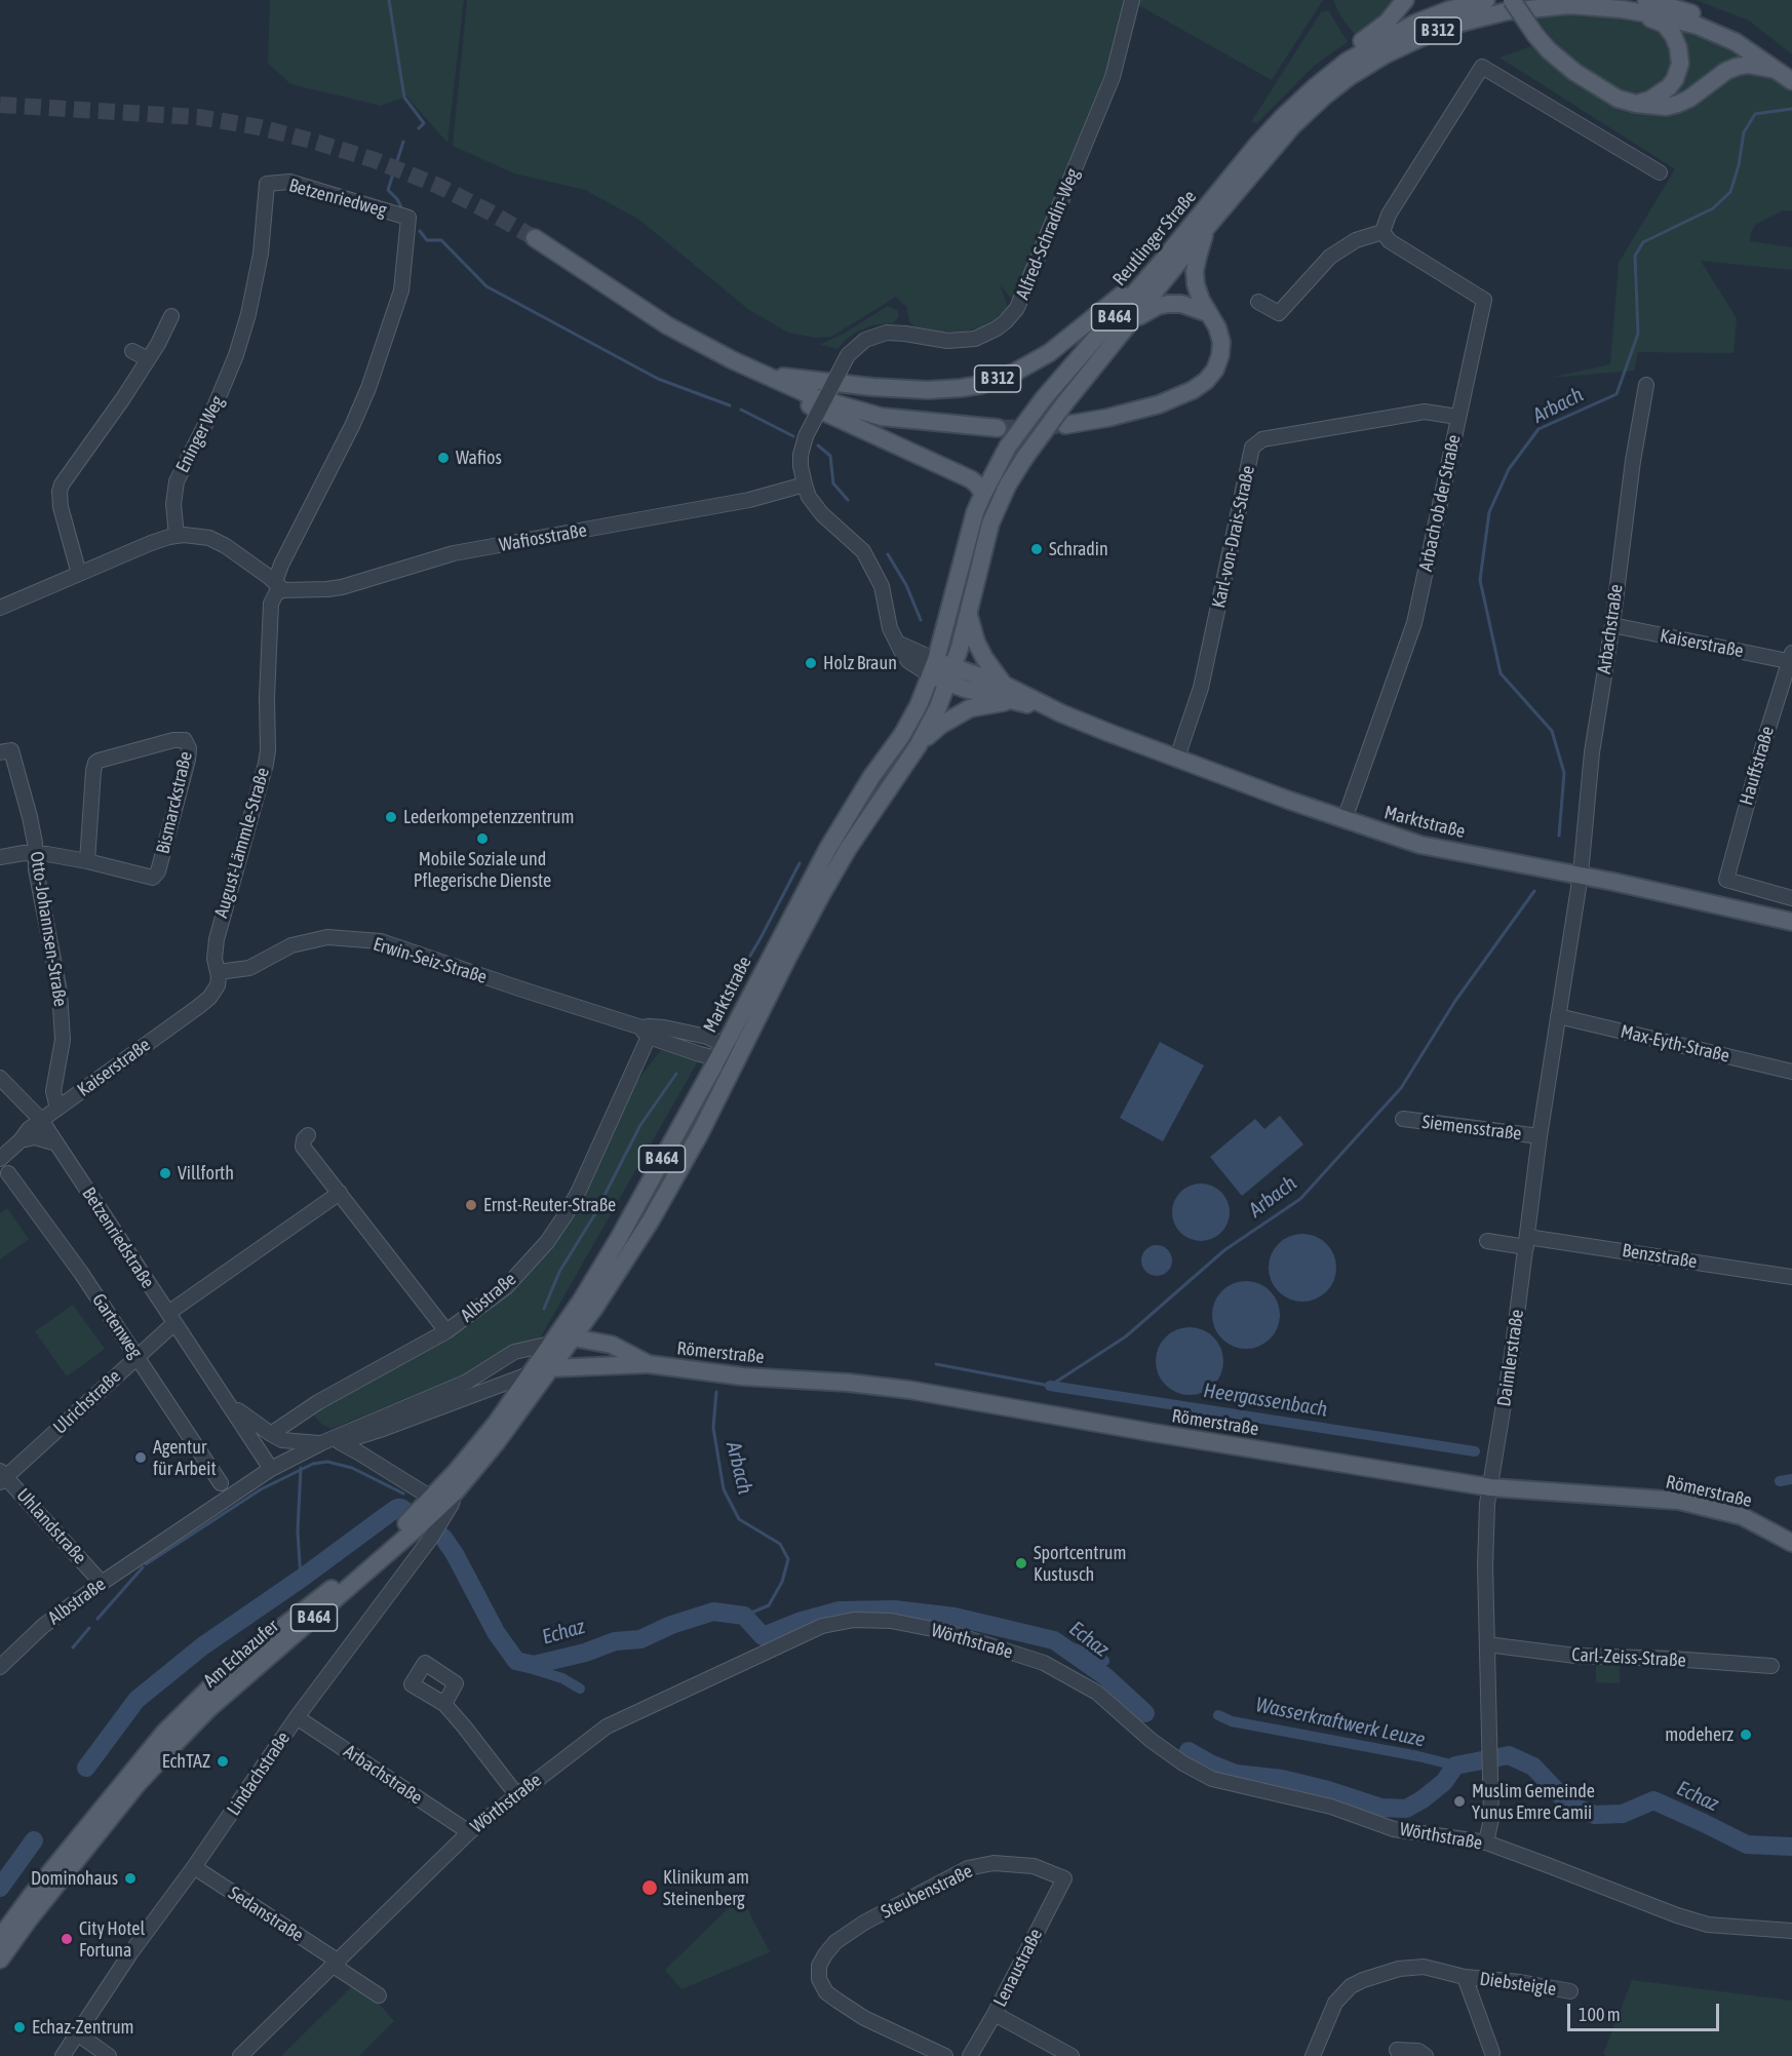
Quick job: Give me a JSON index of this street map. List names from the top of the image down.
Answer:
{
  "streets": {
    "main road": [
      "B 312",
      "Reutlinger Straße",
      "B 464",
      "Marktstraße",
      "Römerstraße",
      "Am Echazufer"
    ],
    "street": [
      "Betzenriedweg",
      "Alfred-Schradin-Weg",
      "Eninger Weg",
      "Arbach ob der Straße",
      "Karl-von-Drais-Straße",
      "Wafiosstraße",
      "Arbachstraße",
      "Kaiserstraße",
      "Hauffstraße",
      "Bismarckstraße",
      "August-Lämmle-Straße",
      "Otto-Johannsen-Straße",
      "Erwin-Seiz-Straße",
      "Max-Eyth-Straße",
      "Siemensstraße",
      "Betzenriedstraße",
      "Benzstraße",
      "Albstraße",
      "Gartenweg",
      "Daimlerstraße",
      "Ulrichstraße",
      "Uhlandstraße",
      "Wörthstraße",
      "Carl-Zeiss-Straße",
      "Lindachstraße",
      "Steubenstraße",
      "Sedanstraße",
      "Lenaustraße",
      "Diebsteigle"
    ]
  },
  "crossings": [
    ["B 312", "Reutlinger Straße"],
    ["Betzenriedweg", "Eninger Weg"],
    ["Betzenriedweg", "August-Lämmle-Straße"],
    ["Alfred-Schradin-Weg", "Wafiosstraße"],
    ["Reutlinger Straße", "Marktstraße"],
    ["Arbach ob der Straße", "Karl-von-Drais-Straße"],
    ["Arbach ob der Straße", "Marktstraße"],
    ["Karl-von-Drais-Straße", "Marktstraße"],
    ["Wafiosstraße", "August-Lämmle-Straße"],
    ["Arbachstraße", "Kaiserstraße"],
    ["Arbachstraße", "Marktstraße"],
    ["Arbachstraße", "Daimlerstraße"],
    ["Arbachstraße", "Wörthstraße"],
    ["Arbachstraße", "Lindachstraße"],
    ["Kaiserstraße", "Hauffstraße"],
    ["Kaiserstraße", "August-Lämmle-Straße"],
    ["Kaiserstraße", "Otto-Johannsen-Straße"],
    ["Kaiserstraße", "Betzenriedstraße"],
    ["Bismarckstraße", "Otto-Johannsen-Straße"],
    ["Marktstraße", "Erwin-Seiz-Straße"],
    ["Marktstraße", "Albstraße"],
    ["Marktstraße", "Römerstraße"],
    ["Marktstraße", "Daimlerstraße"],
    ["Marktstraße", "Am Echazufer"],
    ["August-Lämmle-Straße", "Erwin-Seiz-Straße"],
    ["Erwin-Seiz-Straße", "Albstraße"],
    ["Max-Eyth-Straße", "Daimlerstraße"],
    ["Siemensstraße", "Daimlerstraße"],
    ["Betzenriedstraße", "Albstraße"],
    ["Betzenriedstraße", "Ulrichstraße"],
    ["Benzstraße", "Daimlerstraße"],
    ["Albstraße", "Römerstraße"],
    ["Albstraße", "Uhlandstraße"],
    ["Albstraße", "Am Echazufer"],
    ["Gartenweg", "Ulrichstraße"],
    ["Römerstraße", "Daimlerstraße"],
    ["Römerstraße", "Am Echazufer"],
    ["Daimlerstraße", "Wörthstraße"],
    ["Daimlerstraße", "Carl-Zeiss-Straße"],
    ["Ulrichstraße", "Uhlandstraße"],
    ["Wörthstraße", "Sedanstraße"],
    ["Am Echazufer", "Lindachstraße"],
    ["Lindachstraße", "Sedanstraße"],
    ["Steubenstraße", "Lenaustraße"]
  ],
  "water": [
    "Arbach",
    "Heergassenbach",
    "Echaz",
    "Wasserkraftwerk Leuze"
  ],
  "places": [
    "Wafios",
    "Schradin",
    "Holz Braun",
    "Lederkompetenzzentrum",
    "Mobile Soziale und Pflegerische Dienste",
    "Villforth",
    "Ernst-Reuter-Straße",
    "Agentur für Arbeit",
    "Sportcentrum Kustusch",
    "modeherz",
    "EchTAZ",
    "Muslim Gemeinde Yunus Emre Camii",
    "Dominohaus",
    "Klinikum am Steinenberg",
    "City Hotel Fortuna",
    "Echaz-Zentrum"
  ],
  "scale_bar": "100 m"
}
